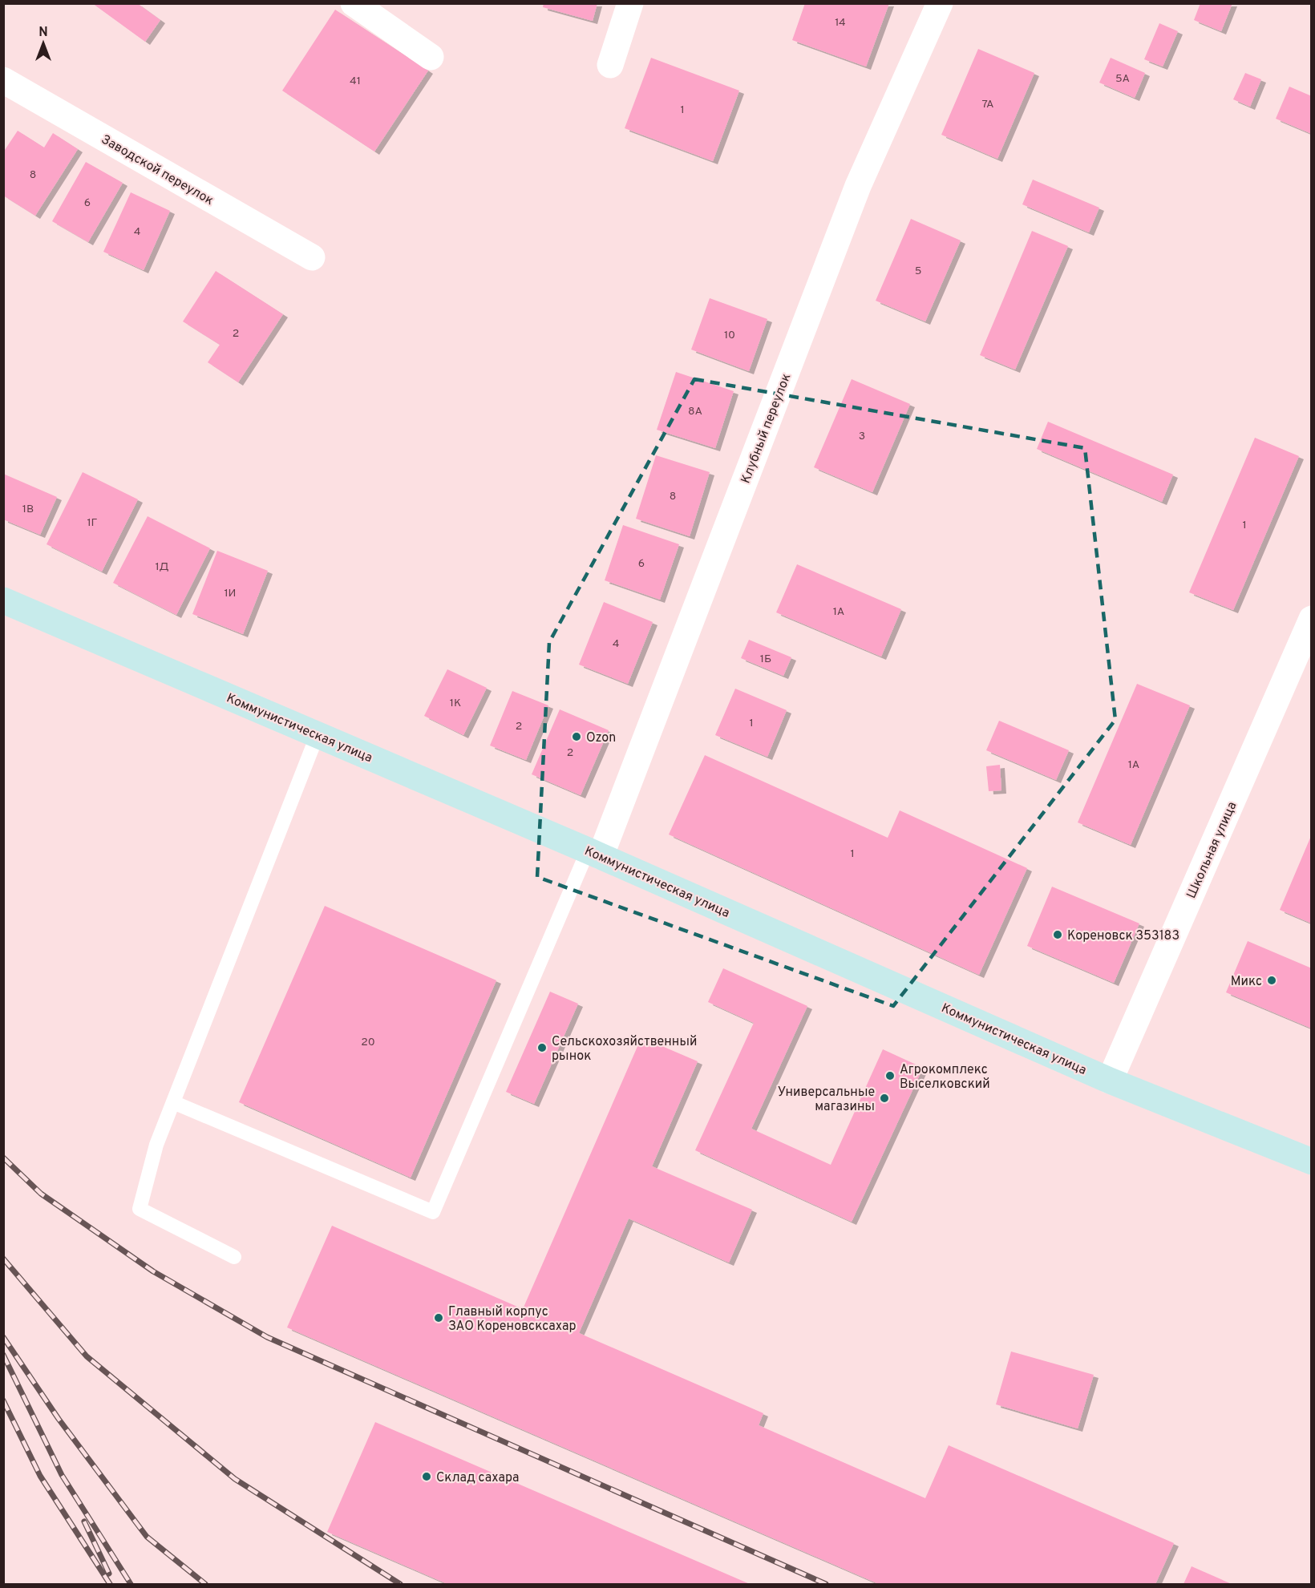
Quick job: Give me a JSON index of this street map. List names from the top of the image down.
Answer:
{
  "streets": {
    "street": [
      "Заводской переулок",
      "Клубный переулок",
      "Коммунистическая улица",
      "Школьная улица"
    ]
  },
  "crossings": [
    ["Клубный переулок", "Коммунистическая улица"],
    ["Коммунистическая улица", "Школьная улица"]
  ],
  "places": [
    "Ozon",
    "Кореновск 353183",
    "Микс",
    "Сельскохозяйственный рынок",
    "Агрокомплекс Выселковский",
    "Универсальные магазины",
    "Главный корпус ЗАО Кореновсксахар",
    "Склад сахара"
  ],
  "house_numbers": [
    "14",
    "5А",
    "41",
    "7А",
    "1",
    "8",
    "6",
    "4",
    "5",
    "2",
    "10",
    "8А",
    "3",
    "8",
    "1В",
    "1Г",
    "1",
    "6",
    "1Д",
    "1И",
    "1А",
    "4",
    "1Б",
    "1К",
    "1",
    "2",
    "2",
    "1А",
    "1",
    "20"
  ],
  "north": "top"
}
